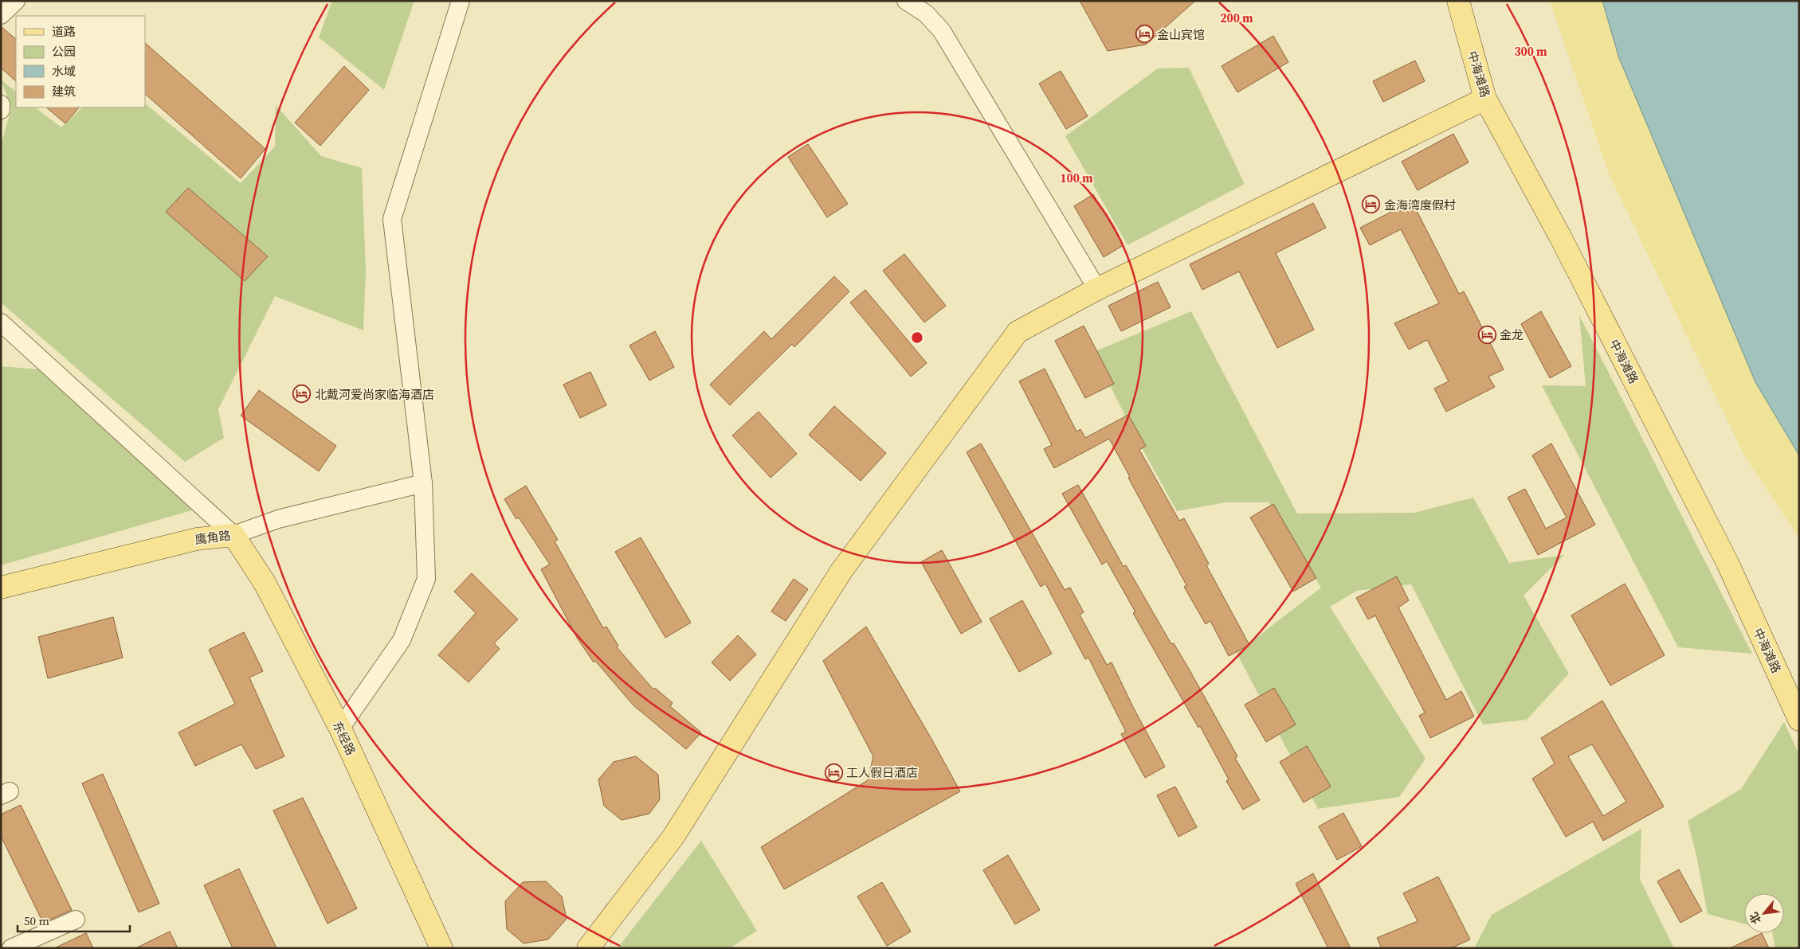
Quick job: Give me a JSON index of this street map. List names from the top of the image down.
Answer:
{
  "streets": {
    "main road": ["中海滩路", "鹰角路", "东经路"]
  },
  "crossings": [
    ["鹰角路", "东经路"]
  ],
  "places": {
    "hotel": [
      "金山宾馆",
      "金海湾度假村",
      "金龙",
      "北戴河爱尚家临海酒店",
      "工人假日酒店"
    ]
  },
  "legend": [
    "道路",
    "公园",
    "水域",
    "建筑"
  ],
  "scale_bar": "50 m",
  "north": "bottom left",
  "rings": ["200 m", "300 m", "100 m"]
}
